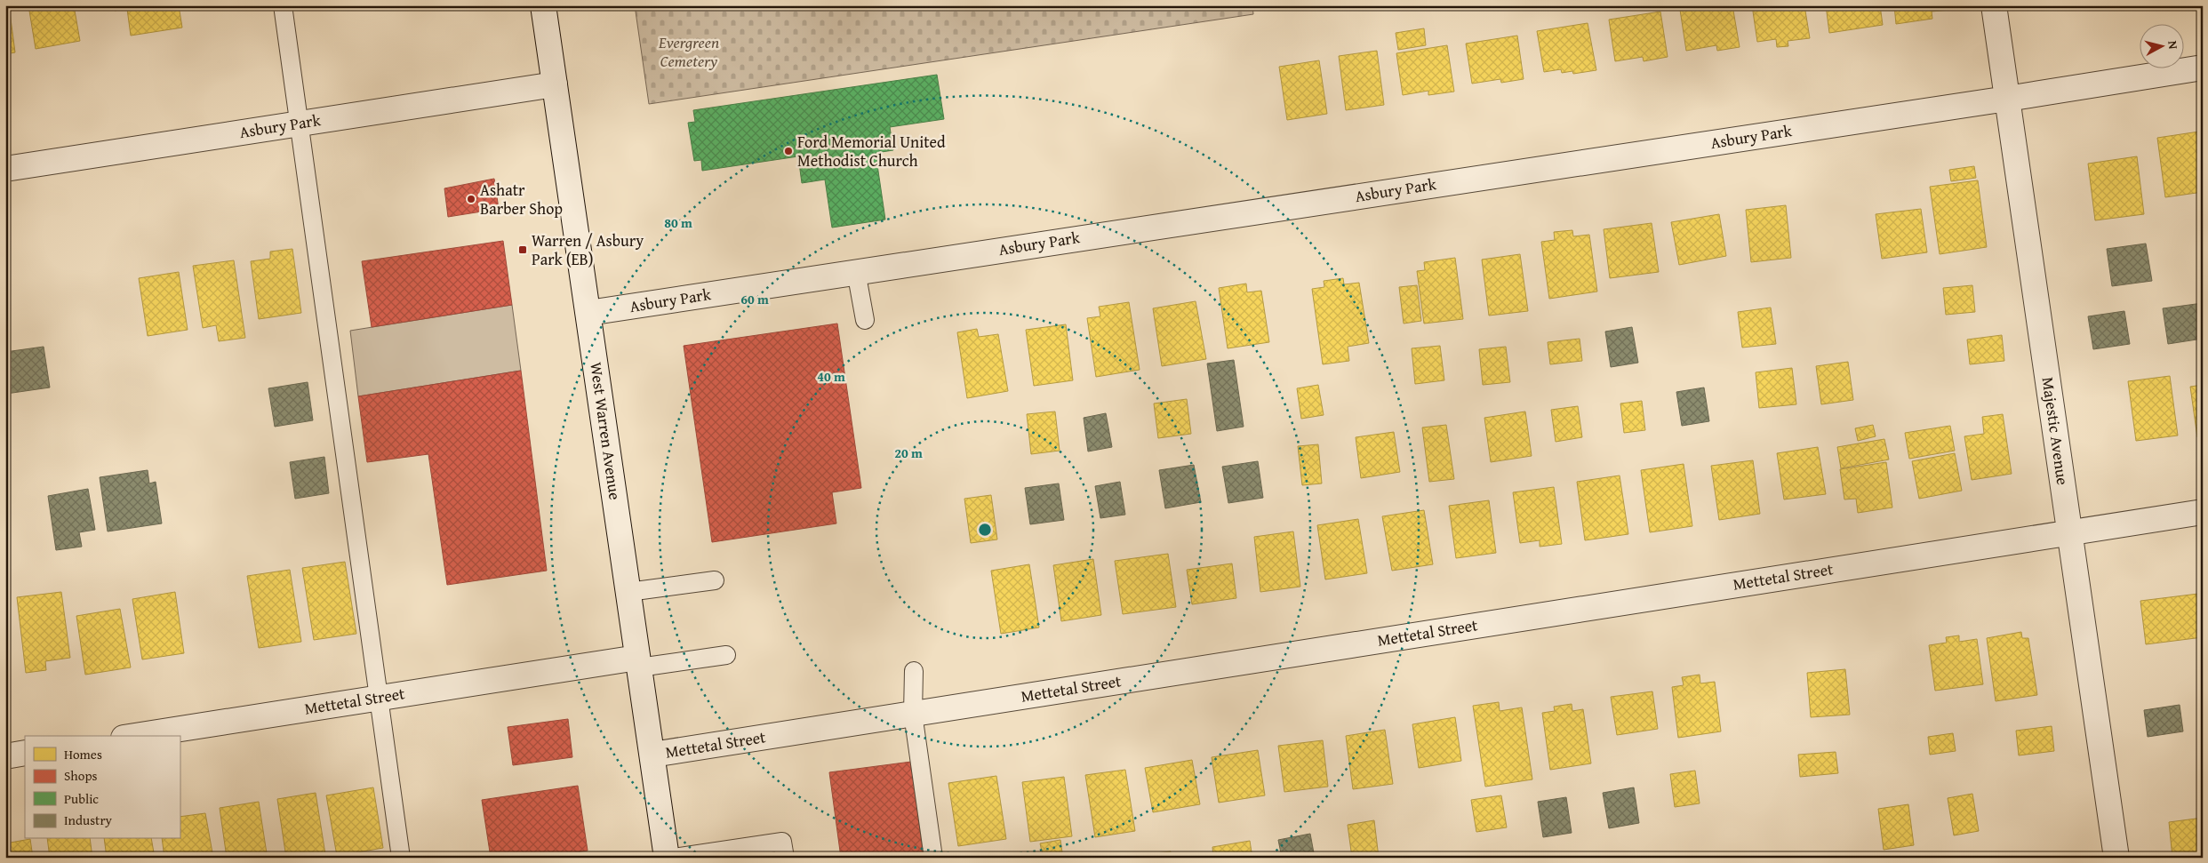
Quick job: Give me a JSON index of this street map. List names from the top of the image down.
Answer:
{
  "streets": {
    "street": [
      "Asbury Park",
      "West Warren Avenue",
      "Majestic Avenue",
      "Mettetal Street"
    ]
  },
  "crossings": [
    ["Asbury Park", "West Warren Avenue"],
    ["Asbury Park", "Majestic Avenue"],
    ["West Warren Avenue", "Mettetal Street"],
    ["Majestic Avenue", "Mettetal Street"]
  ],
  "parks": ["Evergreen Cemetery"],
  "places": {
    "other": ["Ford Memorial United Methodist Church", "Ashatr Barber Shop"],
    "transit": ["Warren / Asbury Park (EB)"]
  },
  "legend": [
    "Homes",
    "Shops",
    "Public",
    "Industry"
  ],
  "north": "right",
  "rings": [
    "80 m",
    "60 m",
    "40 m",
    "20 m"
  ]
}
